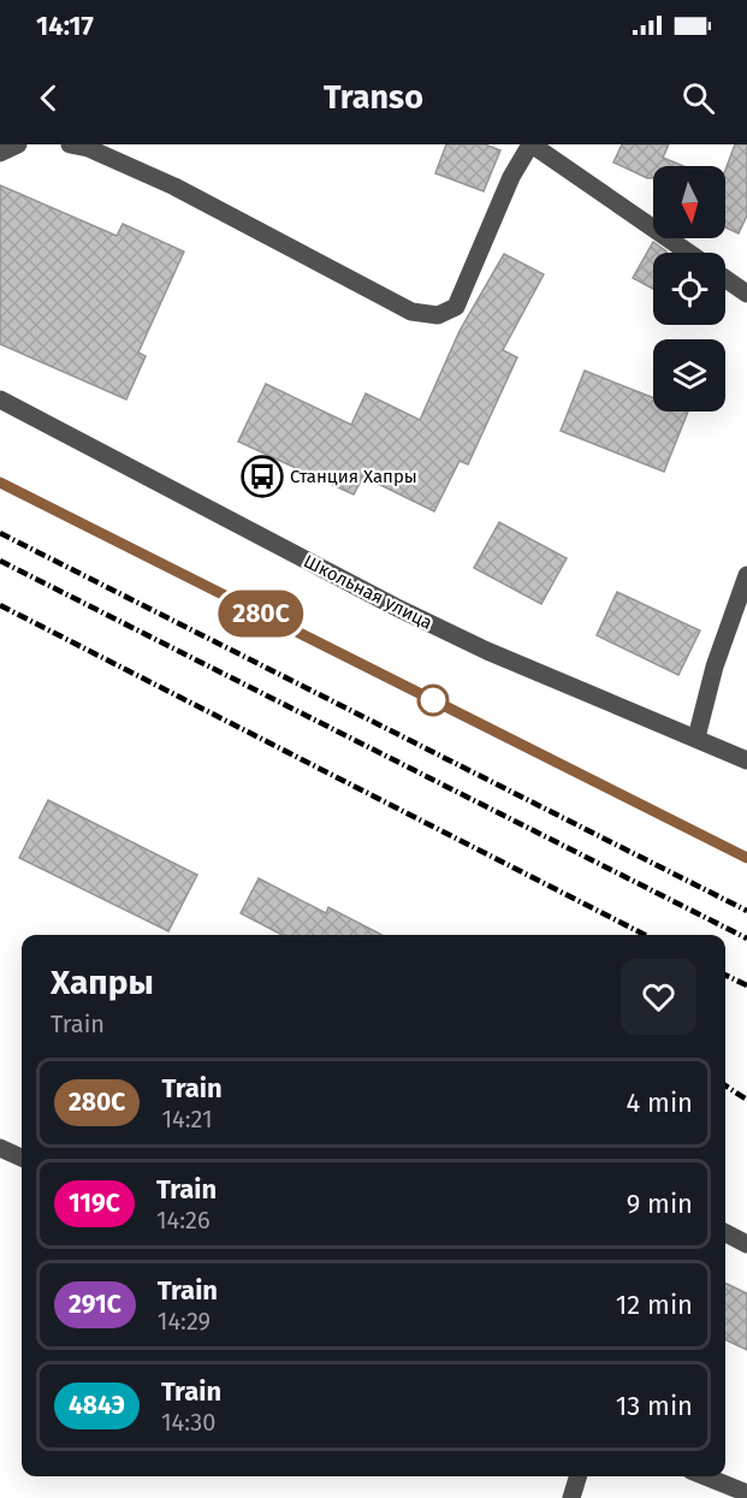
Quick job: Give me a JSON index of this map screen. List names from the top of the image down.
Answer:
{
  "streets": {
    "street": ["Школьная улица"]
  },
  "places": {
    "bus stop": ["Станция Хапры"]
  },
  "north": "bottom",
  "page": {
    "status": "14:17",
    "header": "Transo",
    "on_map": "280С",
    "heading": ["Хапры", "Train"],
    "list": [
      {
        "mark": "280С",
        "name": "Train",
        "note": "14:21",
        "value": "4 min"
      },
      {
        "mark": "119С",
        "name": "Train",
        "note": "14:26",
        "value": "9 min"
      },
      {
        "mark": "291С",
        "name": "Train",
        "note": "14:29",
        "value": "12 min"
      },
      {
        "mark": "484Э",
        "name": "Train",
        "note": "14:30",
        "value": "13 min"
      }
    ]
  }
}
